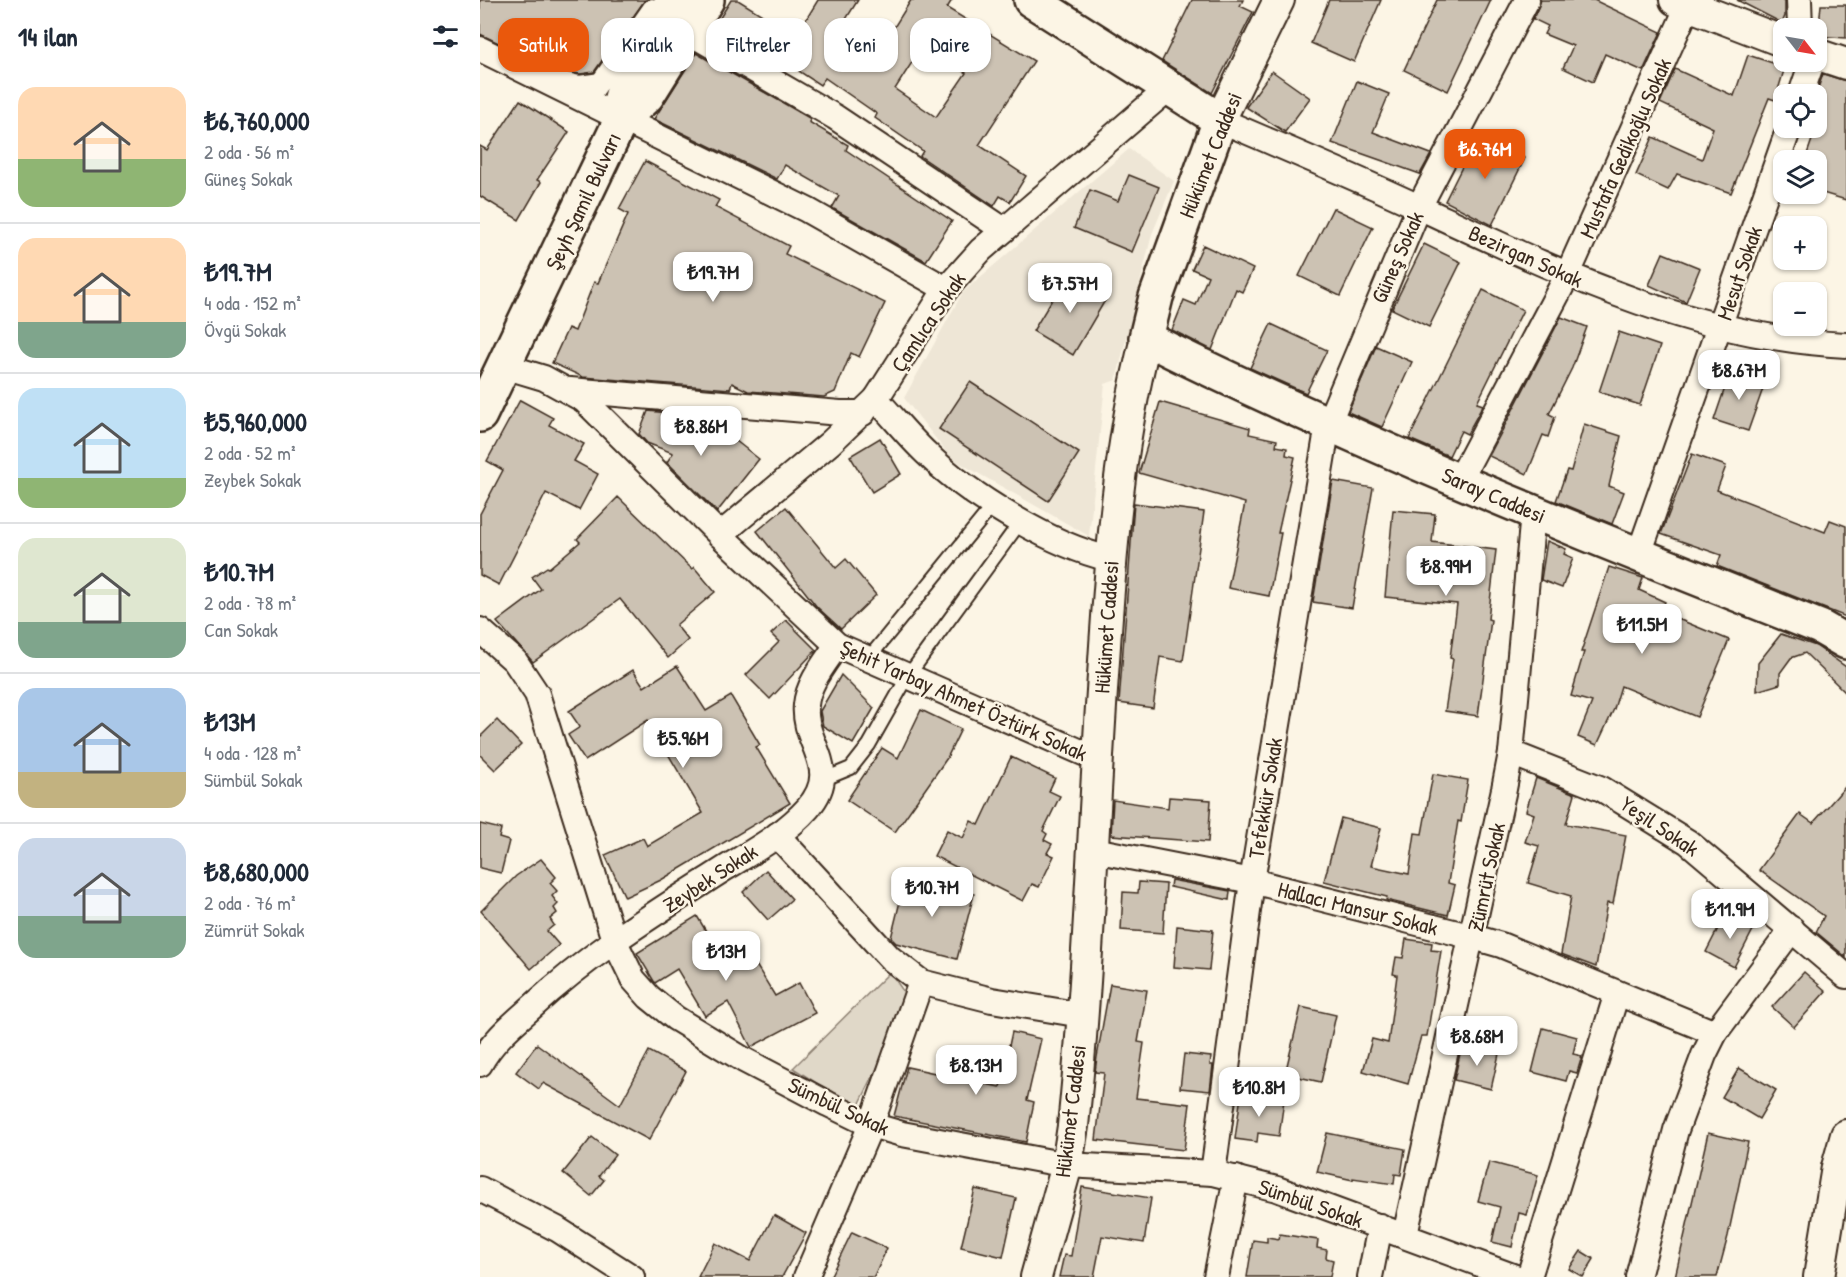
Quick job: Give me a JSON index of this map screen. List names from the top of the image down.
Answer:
{
  "streets": {
    "main road": ["Hükümet Caddesi", "Şeyh Şamil Bulvarı", "Saray Caddesi"],
    "street": [
      "Mustafa Gedikoğlu Sokak",
      "Bezirgan Sokak",
      "Güneş Sokak",
      "Mesut Sokak",
      "Çamlıca Sokak",
      "Şehit Yarbay Ahmet Öztürk Sokak",
      "Tefekkür Sokak",
      "Yeşil Sokak",
      "Zümrüt Sokak",
      "Zeybek Sokak",
      "Hallacı Mansur Sokak",
      "Sümbül Sokak"
    ]
  },
  "crossings": [
    ["Mustafa Gedikoğlu Sokak", "Bezirgan Sokak"],
    ["Mustafa Gedikoğlu Sokak", "Saray Caddesi"],
    ["Hükümet Caddesi", "Bezirgan Sokak"],
    ["Hükümet Caddesi", "Saray Caddesi"],
    ["Hükümet Caddesi", "Şehit Yarbay Ahmet Öztürk Sokak"],
    ["Hükümet Caddesi", "Hallacı Mansur Sokak"],
    ["Hükümet Caddesi", "Sümbül Sokak"],
    ["Şeyh Şamil Bulvarı", "Şehit Yarbay Ahmet Öztürk Sokak"],
    ["Bezirgan Sokak", "Güneş Sokak"],
    ["Bezirgan Sokak", "Mesut Sokak"],
    ["Güneş Sokak", "Saray Caddesi"],
    ["Güneş Sokak", "Tefekkür Sokak"],
    ["Mesut Sokak", "Saray Caddesi"],
    ["Çamlıca Sokak", "Şehit Yarbay Ahmet Öztürk Sokak"],
    ["Saray Caddesi", "Tefekkür Sokak"],
    ["Saray Caddesi", "Zümrüt Sokak"],
    ["Tefekkür Sokak", "Hallacı Mansur Sokak"],
    ["Tefekkür Sokak", "Sümbül Sokak"],
    ["Yeşil Sokak", "Zümrüt Sokak"],
    ["Zümrüt Sokak", "Hallacı Mansur Sokak"],
    ["Zümrüt Sokak", "Sümbül Sokak"],
    ["Zeybek Sokak", "Sümbül Sokak"]
  ],
  "north": "bottom right",
  "page": {
    "heading": "14 ilan",
    "map_buttons": ["+", "−"],
    "chip": [
      "Satılık",
      "Kiralık",
      "Filtreler",
      "Yeni",
      "Daire"
    ],
    "list": [
      {
        "name": "₺6,760,000",
        "note": "2 oda · 56 m² · Güneş Sokak"
      },
      {
        "name": "₺19.7M",
        "note": "4 oda · 152 m² · Övgü Sokak"
      },
      {
        "name": "₺5,960,000",
        "note": "2 oda · 52 m² · Zeybek Sokak"
      },
      {
        "name": "₺10.7M",
        "note": "2 oda · 78 m² · Can Sokak"
      },
      {
        "name": "₺13M",
        "note": "4 oda · 128 m² · Sümbül Sokak"
      },
      {
        "name": "₺8,680,000",
        "note": "2 oda · 76 m² · Zümrüt Sokak"
      }
    ],
    "price": [
      "₺6.76M",
      "₺19.7M",
      "₺7.57M",
      "₺8.67M",
      "₺8.86M",
      "₺8.99M",
      "₺11.5M",
      "₺5.96M",
      "₺10.7M",
      "₺11.9M",
      "₺13M",
      "₺8.68M",
      "₺8.13M",
      "₺10.8M"
    ]
  }
}
